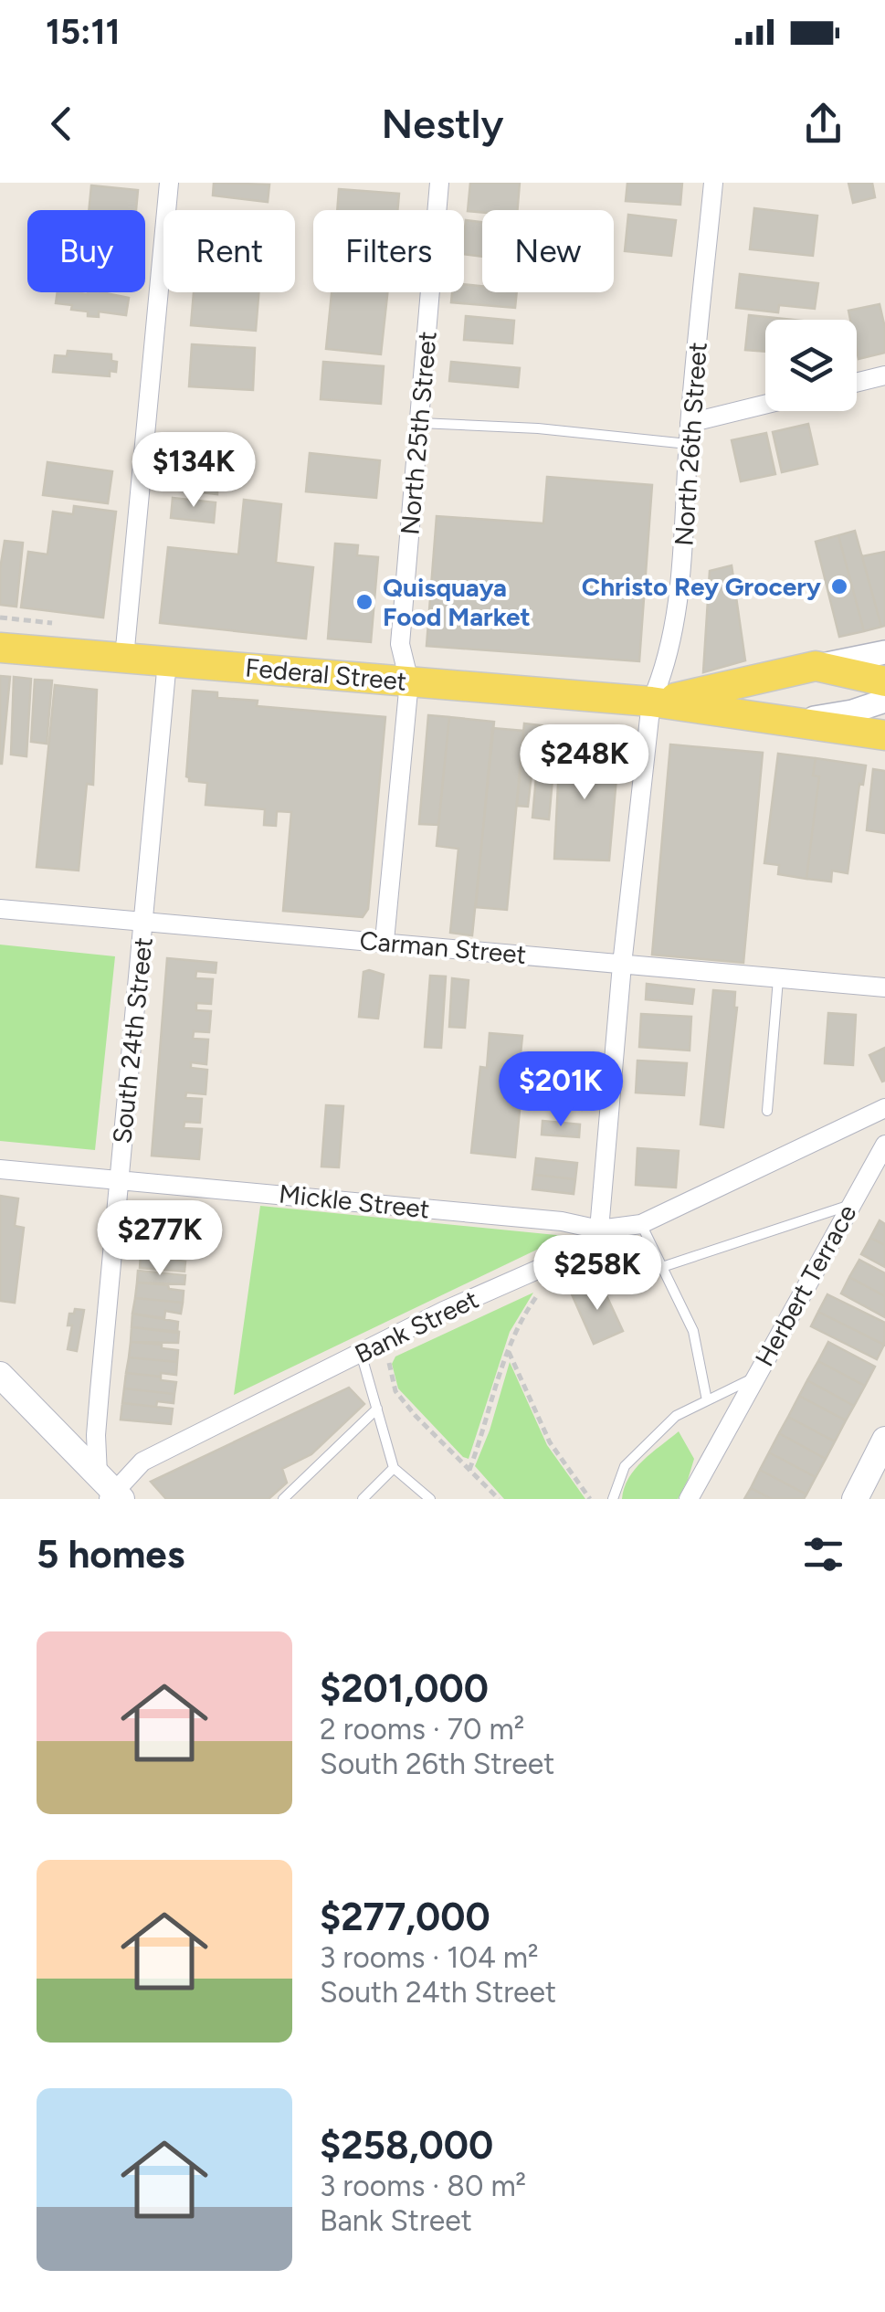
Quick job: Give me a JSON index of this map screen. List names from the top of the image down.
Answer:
{
  "streets": {
    "main road": ["Federal Street"],
    "street": [
      "North 25th Street",
      "North 26th Street",
      "Carman Street",
      "South 24th Street",
      "Mickle Street",
      "Herbert Terrace",
      "Bank Street"
    ]
  },
  "crossings": [
    ["North 25th Street", "Federal Street"],
    ["North 25th Street", "Carman Street"],
    ["North 26th Street", "Federal Street"],
    ["North 26th Street", "Carman Street"],
    ["North 26th Street", "Mickle Street"],
    ["North 26th Street", "Bank Street"],
    ["Federal Street", "South 24th Street"],
    ["Carman Street", "South 24th Street"],
    ["South 24th Street", "Mickle Street"],
    ["South 24th Street", "Bank Street"],
    ["Mickle Street", "Bank Street"]
  ],
  "places": ["Christo Rey Grocery", "Quisquaya Food Market"],
  "page": {
    "status": "15:11",
    "header": "Nestly",
    "chip": [
      "Buy",
      "Rent",
      "Filters",
      "New"
    ],
    "price": [
      "$134K",
      "$248K",
      "$201K",
      "$277K",
      "$258K"
    ],
    "heading": "5 homes",
    "list": [
      {
        "name": "$201,000",
        "note": "2 rooms · 70 m² · South 26th Street"
      },
      {
        "name": "$277,000",
        "note": "3 rooms · 104 m² · South 24th Street"
      },
      {
        "name": "$258,000",
        "note": "3 rooms · 80 m² · Bank Street"
      }
    ]
  }
}
